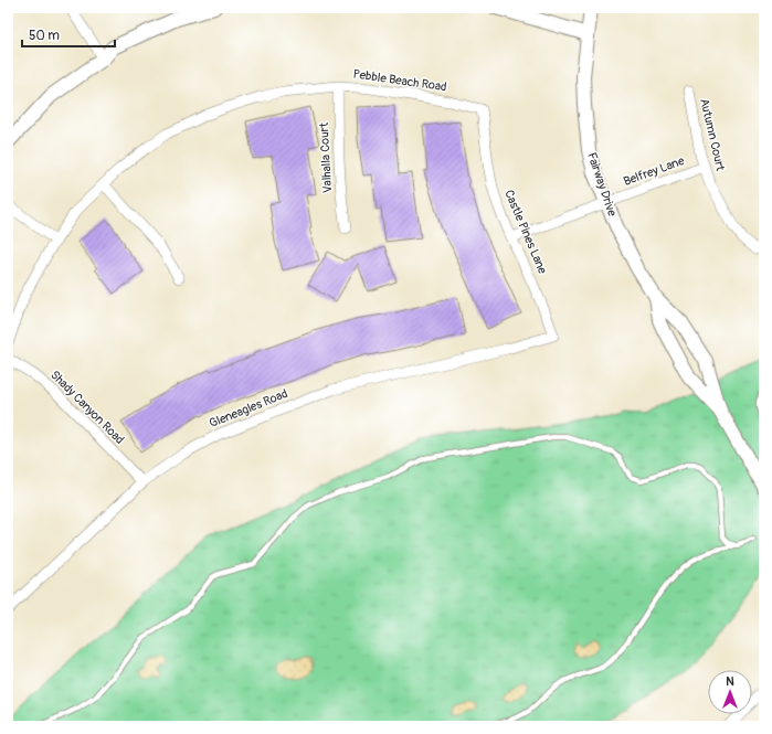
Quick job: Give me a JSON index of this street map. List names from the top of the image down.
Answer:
{
  "streets": {
    "street": [
      "Pebble Beach Road",
      "Autumn Court",
      "Valhalla Court",
      "Belfrey Lane",
      "Fairway Drive",
      "Castle Pines Lane",
      "Shady Canyon Road",
      "Gleneagles Road"
    ]
  },
  "crossings": [
    ["Pebble Beach Road", "Valhalla Court"],
    ["Pebble Beach Road", "Castle Pines Lane"],
    ["Autumn Court", "Belfrey Lane"],
    ["Belfrey Lane", "Fairway Drive"],
    ["Belfrey Lane", "Castle Pines Lane"],
    ["Castle Pines Lane", "Gleneagles Road"],
    ["Shady Canyon Road", "Gleneagles Road"]
  ],
  "scale_bar": "50 m",
  "north": "top"
}
